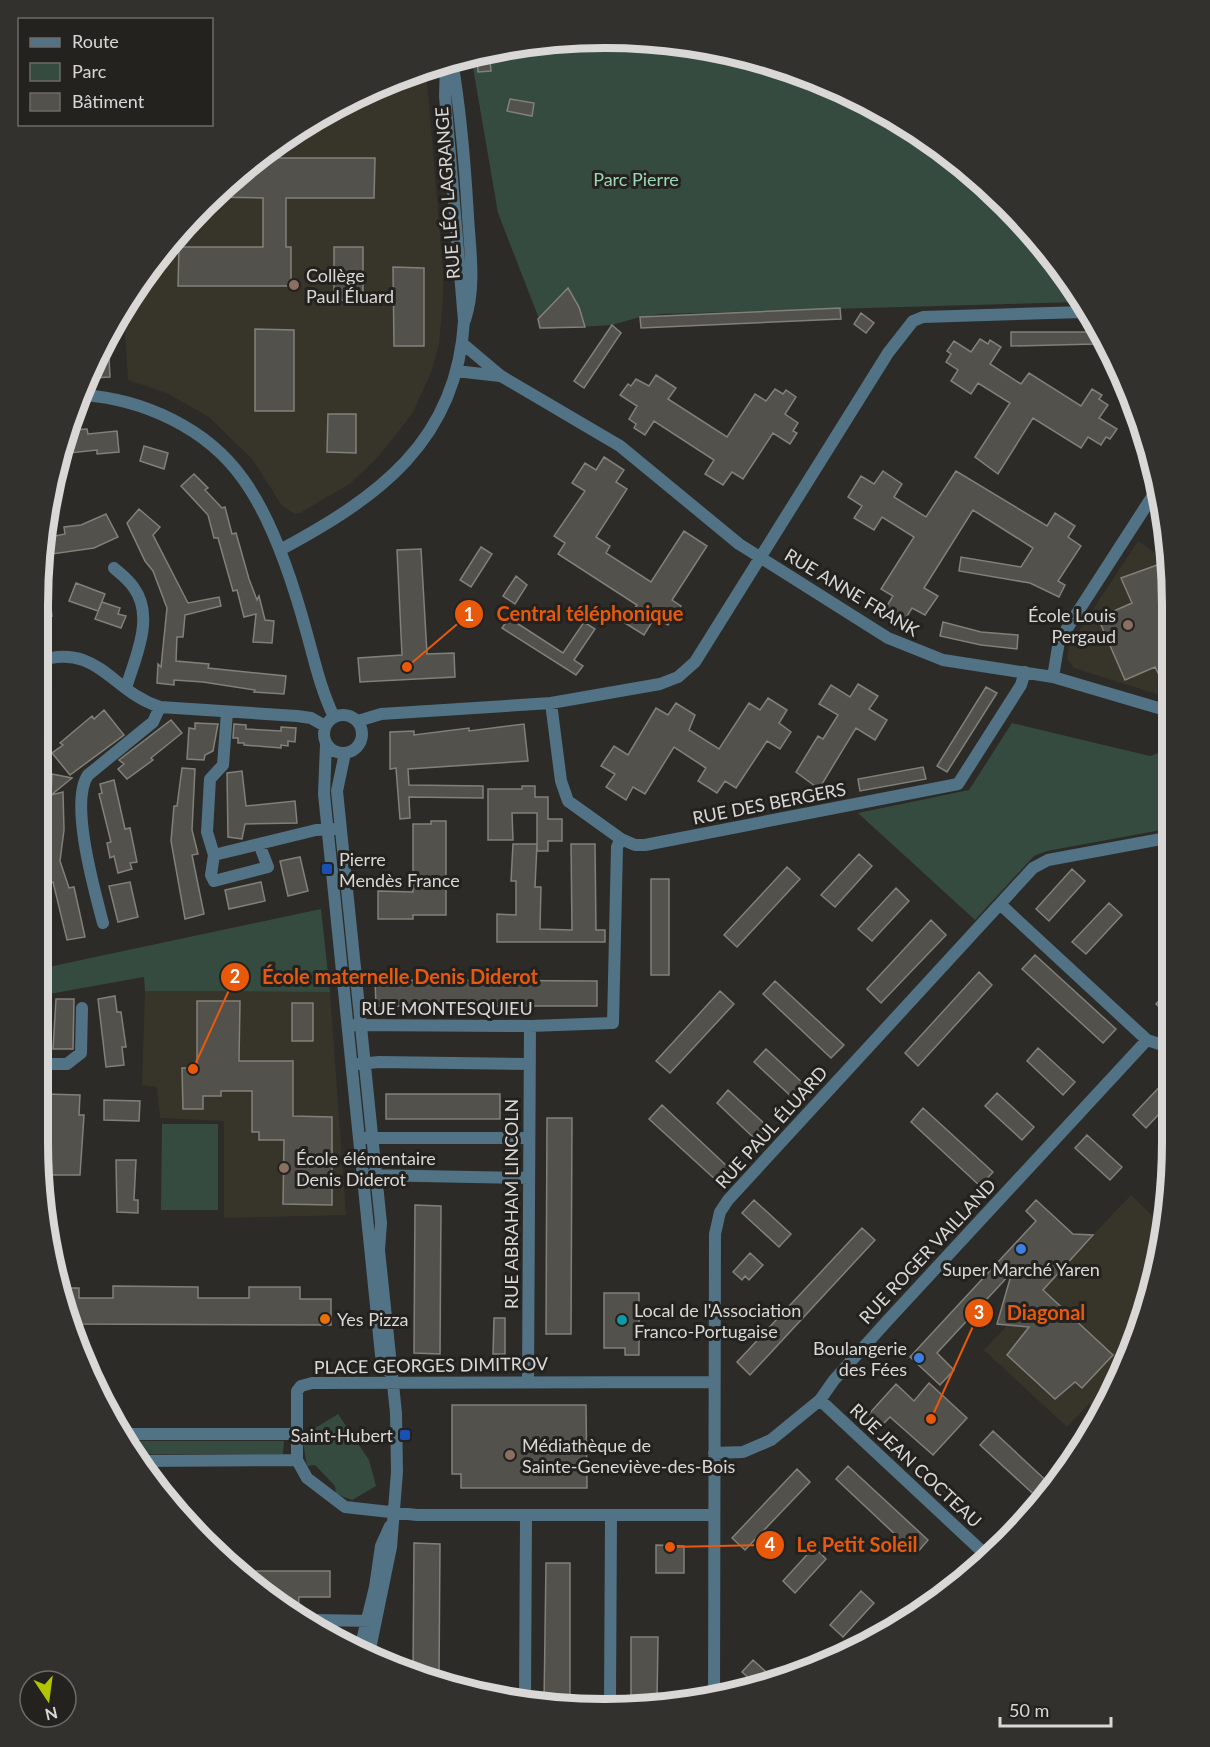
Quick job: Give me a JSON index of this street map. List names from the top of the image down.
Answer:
{
  "streets": {
    "street": [
      "RUE LÉO LAGRANGE",
      "RUE ANNE FRANK",
      "RUE DES BERGERS",
      "RUE MONTESQUIEU",
      "RUE PAUL ÉLUARD",
      "RUE ABRAHAM LINCOLN",
      "RUE ROGER VAILLAND",
      "PLACE GEORGES DIMITROV",
      "RUE JEAN COCTEAU"
    ]
  },
  "crossings": [
    ["RUE ANNE FRANK", "RUE DES BERGERS"],
    ["RUE DES BERGERS", "RUE MONTESQUIEU"],
    ["RUE MONTESQUIEU", "RUE ABRAHAM LINCOLN"],
    ["RUE PAUL ÉLUARD", "RUE ROGER VAILLAND"],
    ["RUE PAUL ÉLUARD", "PLACE GEORGES DIMITROV"],
    ["RUE ABRAHAM LINCOLN", "PLACE GEORGES DIMITROV"],
    ["RUE ROGER VAILLAND", "RUE JEAN COCTEAU"]
  ],
  "parks": ["Parc Pierre"],
  "places": {
    "other": [
      "Collège Paul Éluard",
      "École Louis Pergaud",
      "Central téléphonique",
      "École maternelle Denis Diderot",
      "École élémentaire Denis Diderot",
      "Super Marché Yaren",
      "Yes Pizza",
      "Local de l'Association Franco-Portugaise",
      "Boulangerie des Fées",
      "Diagonal",
      "Médiathèque de Sainte-Geneviève-des-Bois",
      "Le Petit Soleil"
    ],
    "transit": ["Pierre Mendès France", "Saint-Hubert"]
  },
  "legend": ["Route", "Parc", "Bâtiment"],
  "scale_bar": "50 m",
  "north": "bottom"
}
